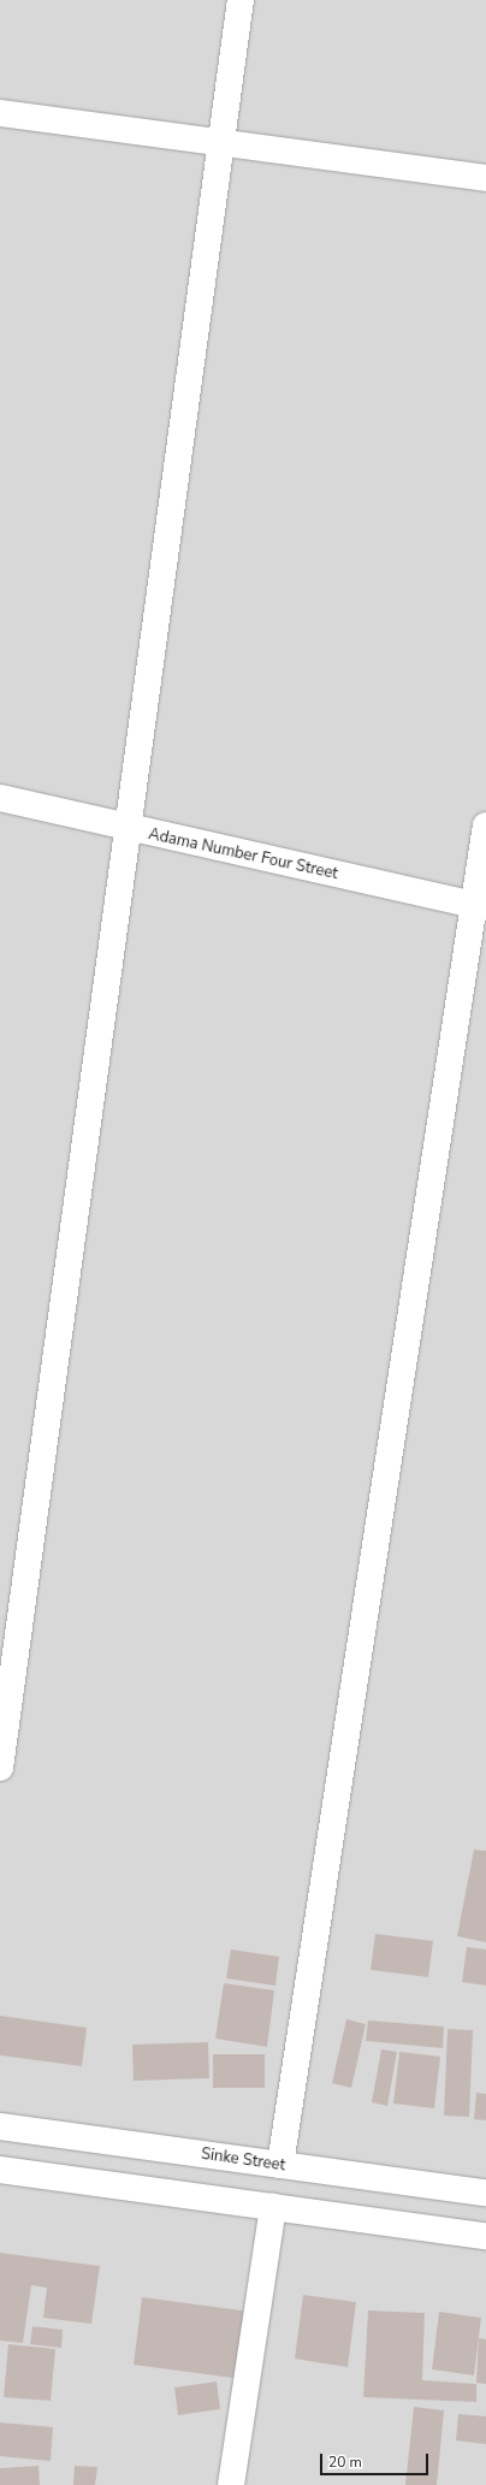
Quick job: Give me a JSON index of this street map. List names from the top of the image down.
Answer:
{
  "streets": {
    "street": ["Adama Number Four Street", "Sinke Street"]
  },
  "scale_bar": "20 m"
}
